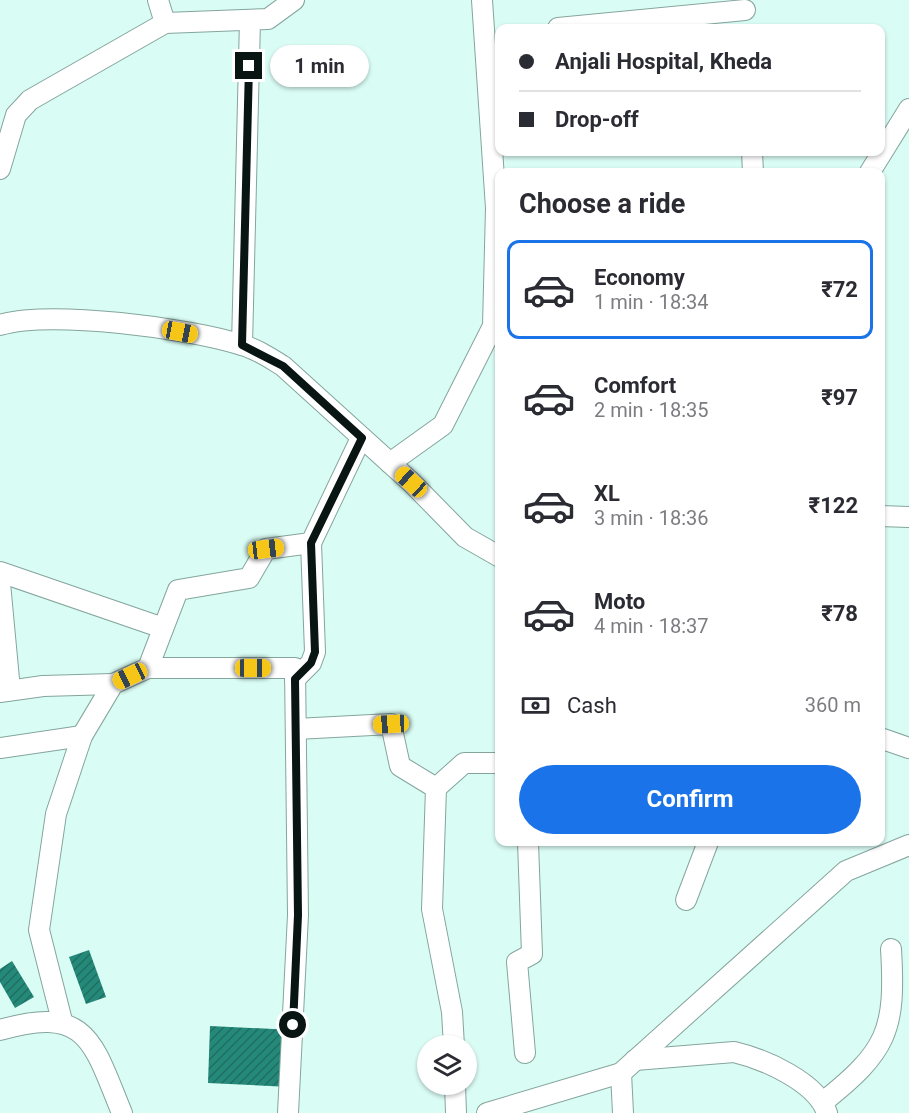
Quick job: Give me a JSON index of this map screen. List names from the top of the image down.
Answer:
{
  "page": {
    "banner": ["Anjali Hospital, Kheda", "Drop-off"],
    "bubble": "1 min",
    "heading": "Choose a ride",
    "list": [
      {
        "name": "Economy",
        "note": "1 min · 18:34",
        "value": "₹72"
      },
      {
        "name": "Comfort",
        "note": "2 min · 18:35",
        "value": "₹97"
      },
      {
        "name": "XL",
        "note": "3 min · 18:36",
        "value": "₹122"
      },
      {
        "name": "Moto",
        "note": "4 min · 18:37",
        "value": "₹78"
      }
    ],
    "pay": ["Cash", "360 m"],
    "buttons": "Confirm"
  }
}
